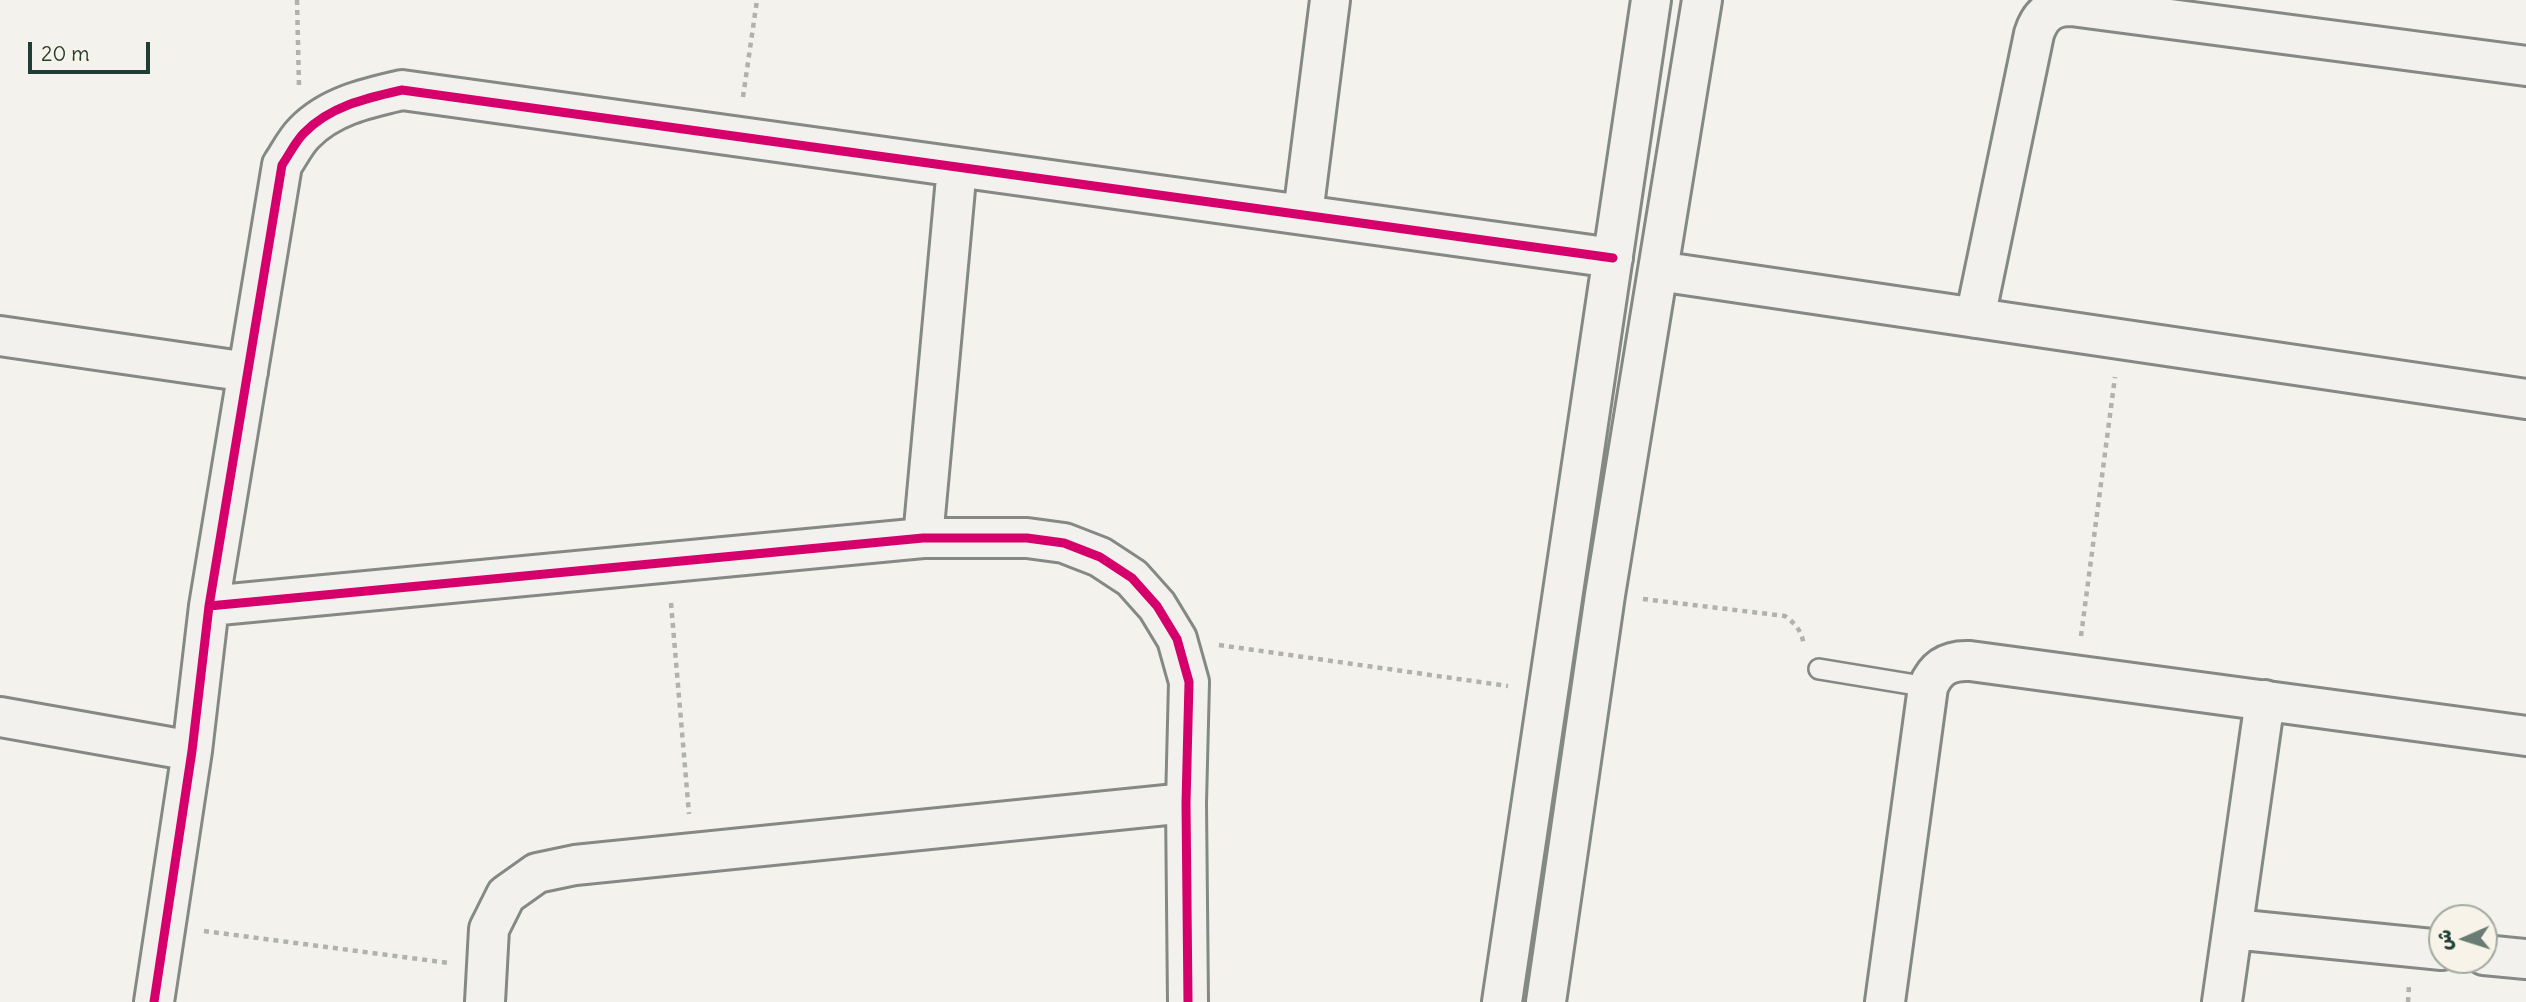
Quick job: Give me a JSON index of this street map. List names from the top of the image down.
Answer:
{
  "scale_bar": "20 m",
  "north": "left"
}
